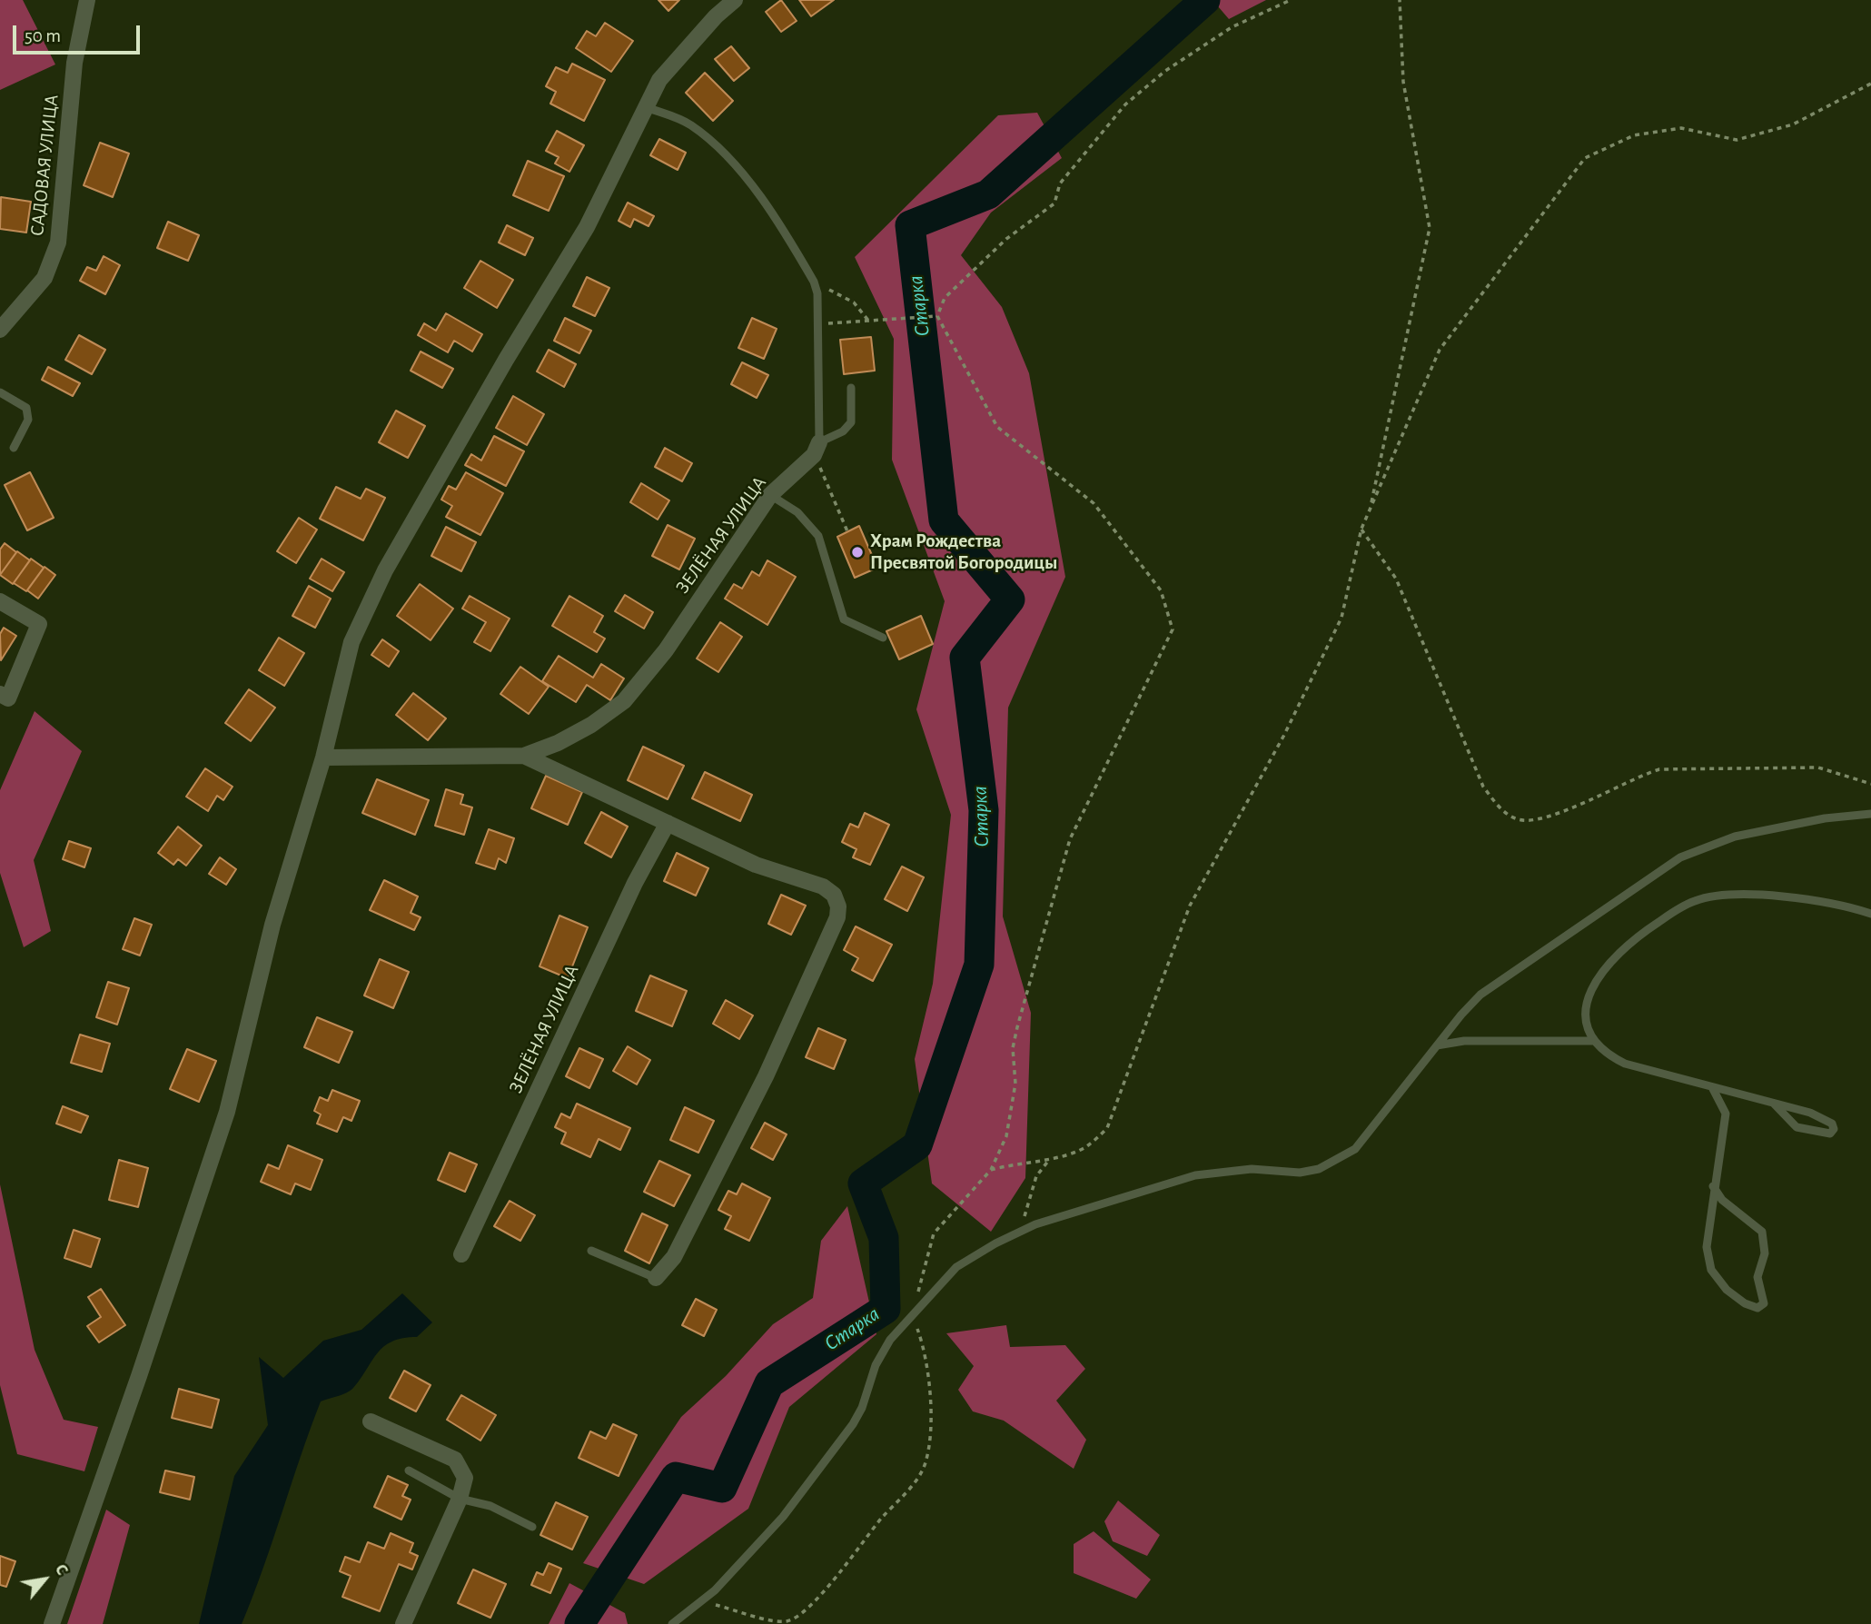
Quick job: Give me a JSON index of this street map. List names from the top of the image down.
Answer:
{
  "streets": {
    "street": ["САДОВАЯ УЛИЦА", "ЗЕЛЁНАЯ УЛИЦА"]
  },
  "water": ["Старка"],
  "places": ["Храм Рождества Пресвятой Богородицы"],
  "scale_bar": "50 m",
  "north": "top right"
}
